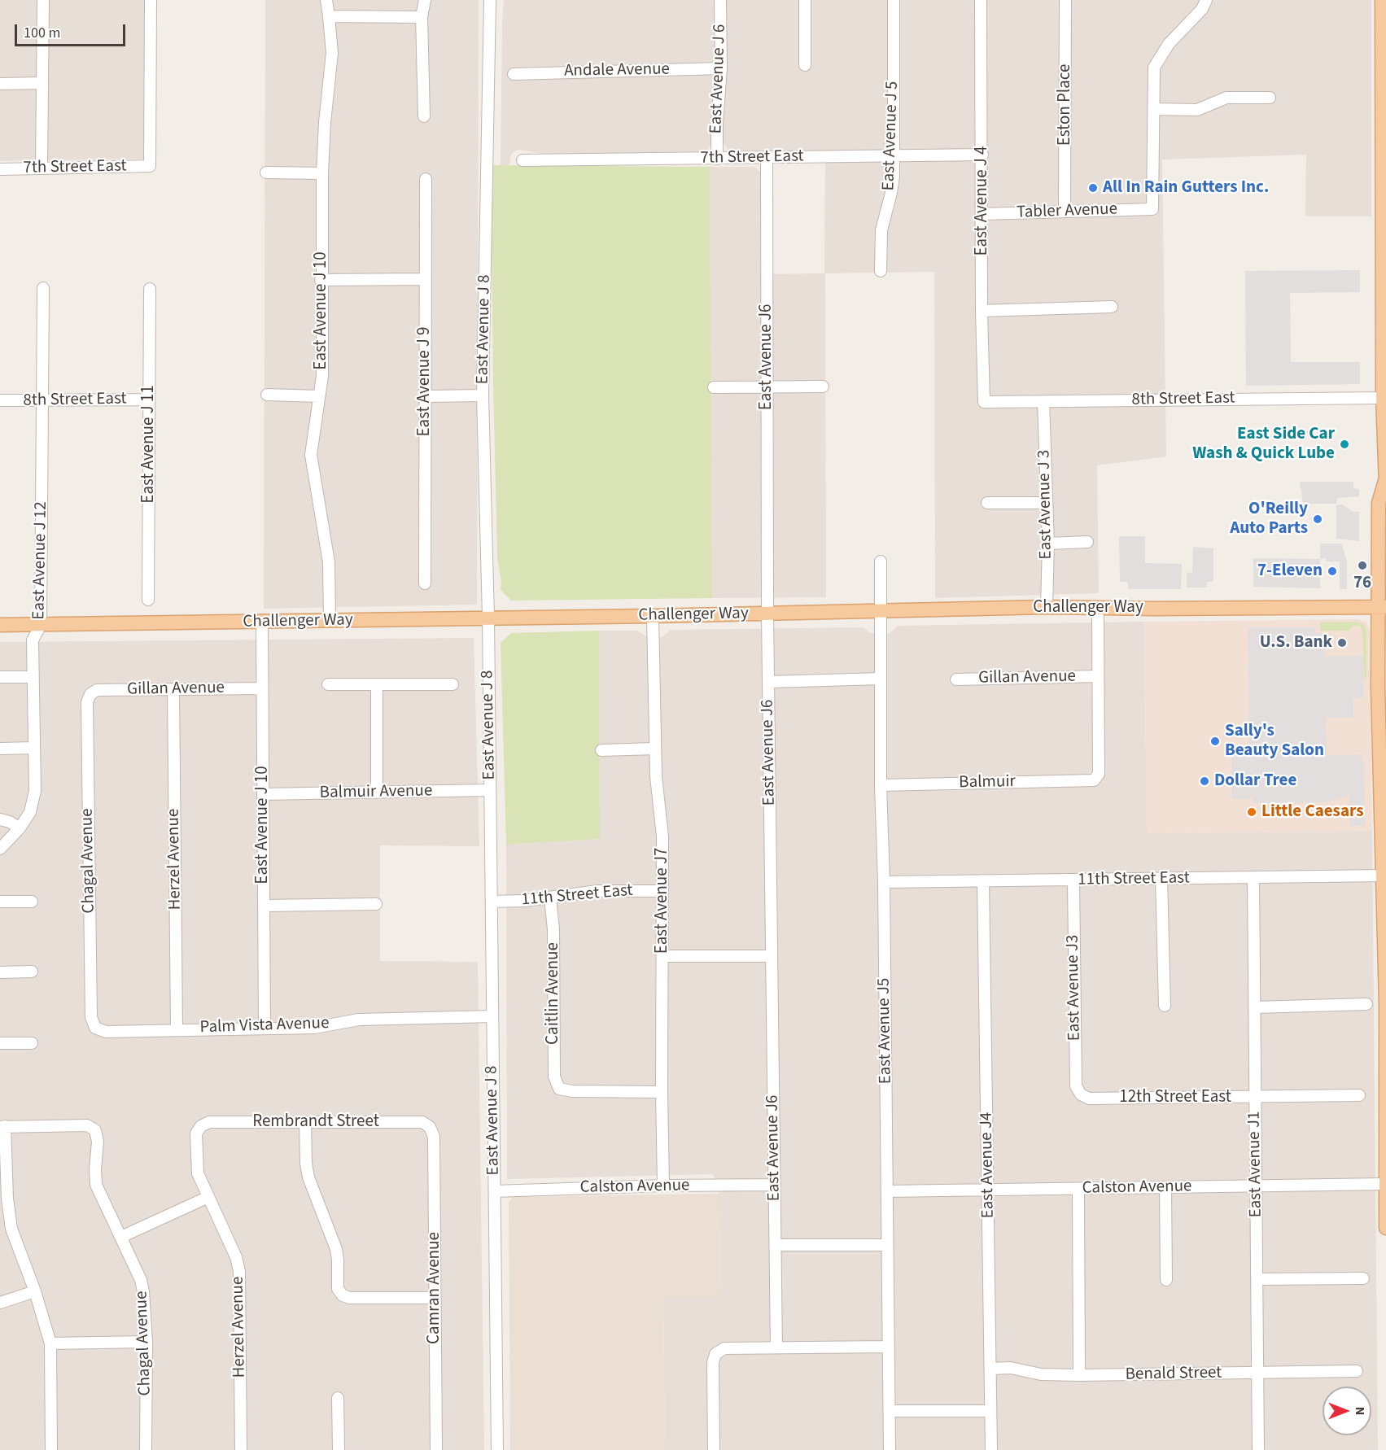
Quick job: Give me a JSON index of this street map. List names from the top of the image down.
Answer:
{
  "streets": {
    "main road": ["Challenger Way"],
    "street": [
      "Andale Avenue",
      "East Avenue J 6",
      "Eston Place",
      "East Avenue J 5",
      "7th Street East",
      "East Avenue J 4",
      "Tabler Avenue",
      "East Avenue J 10",
      "East Avenue J 8",
      "East Avenue J6",
      "East Avenue J 9",
      "8th Street East",
      "East Avenue J 11",
      "East Avenue J 3",
      "East Avenue J 12",
      "Gillan Avenue",
      "Balmuir",
      "Balmuir Avenue",
      "Herzel Avenue",
      "Chagal Avenue",
      "11th Street East",
      "East Avenue J7",
      "East Avenue J3",
      "Caitlin Avenue",
      "Palm Vista Avenue",
      "East Avenue J5",
      "12th Street East",
      "Rembrandt Street",
      "East Avenue J1",
      "East Avenue J4",
      "Calston Avenue",
      "Camran Avenue",
      "Benald Street"
    ]
  },
  "crossings": [
    ["Andale Avenue", "East Avenue J 6"],
    ["East Avenue J 6", "7th Street East"],
    ["Eston Place", "Tabler Avenue"],
    ["East Avenue J 5", "7th Street East"],
    ["7th Street East", "East Avenue J 4"],
    ["7th Street East", "East Avenue J6"],
    ["East Avenue J 4", "Tabler Avenue"],
    ["East Avenue J 4", "8th Street East"],
    ["East Avenue J 10", "Challenger Way"],
    ["East Avenue J 10", "Gillan Avenue"],
    ["East Avenue J 10", "Balmuir Avenue"],
    ["East Avenue J 10", "Palm Vista Avenue"],
    ["East Avenue J 8", "Challenger Way"],
    ["East Avenue J 8", "Balmuir Avenue"],
    ["East Avenue J 8", "11th Street East"],
    ["East Avenue J 8", "Palm Vista Avenue"],
    ["East Avenue J 8", "Calston Avenue"],
    ["East Avenue J6", "Challenger Way"],
    ["East Avenue J6", "Calston Avenue"],
    ["8th Street East", "East Avenue J 11"],
    ["8th Street East", "East Avenue J 3"],
    ["8th Street East", "East Avenue J 12"],
    ["East Avenue J 3", "Challenger Way"],
    ["East Avenue J 12", "Challenger Way"],
    ["Challenger Way", "East Avenue J7"],
    ["Challenger Way", "East Avenue J5"],
    ["Gillan Avenue", "Balmuir"],
    ["Gillan Avenue", "Herzel Avenue"],
    ["Gillan Avenue", "Chagal Avenue"],
    ["Balmuir", "East Avenue J5"],
    ["Herzel Avenue", "Palm Vista Avenue"],
    ["Herzel Avenue", "Rembrandt Street"],
    ["Chagal Avenue", "Palm Vista Avenue"],
    ["11th Street East", "East Avenue J7"],
    ["11th Street East", "East Avenue J3"],
    ["11th Street East", "Caitlin Avenue"],
    ["11th Street East", "East Avenue J5"],
    ["11th Street East", "East Avenue J1"],
    ["11th Street East", "East Avenue J4"],
    ["East Avenue J7", "Caitlin Avenue"],
    ["East Avenue J7", "Calston Avenue"],
    ["East Avenue J3", "12th Street East"],
    ["East Avenue J5", "Calston Avenue"],
    ["12th Street East", "East Avenue J1"],
    ["Rembrandt Street", "Camran Avenue"],
    ["East Avenue J1", "Calston Avenue"],
    ["East Avenue J1", "Benald Street"],
    ["East Avenue J4", "Calston Avenue"],
    ["East Avenue J4", "Benald Street"]
  ],
  "places": [
    "All In Rain Gutters Inc.",
    "East Side Car Wash & Quick Lube",
    "O'Reilly Auto Parts",
    "76",
    "7-Eleven",
    "U.S. Bank",
    "Sally's Beauty Salon",
    "Dollar Tree",
    "Little Caesars"
  ],
  "scale_bar": "100 m",
  "north": "right"
}
